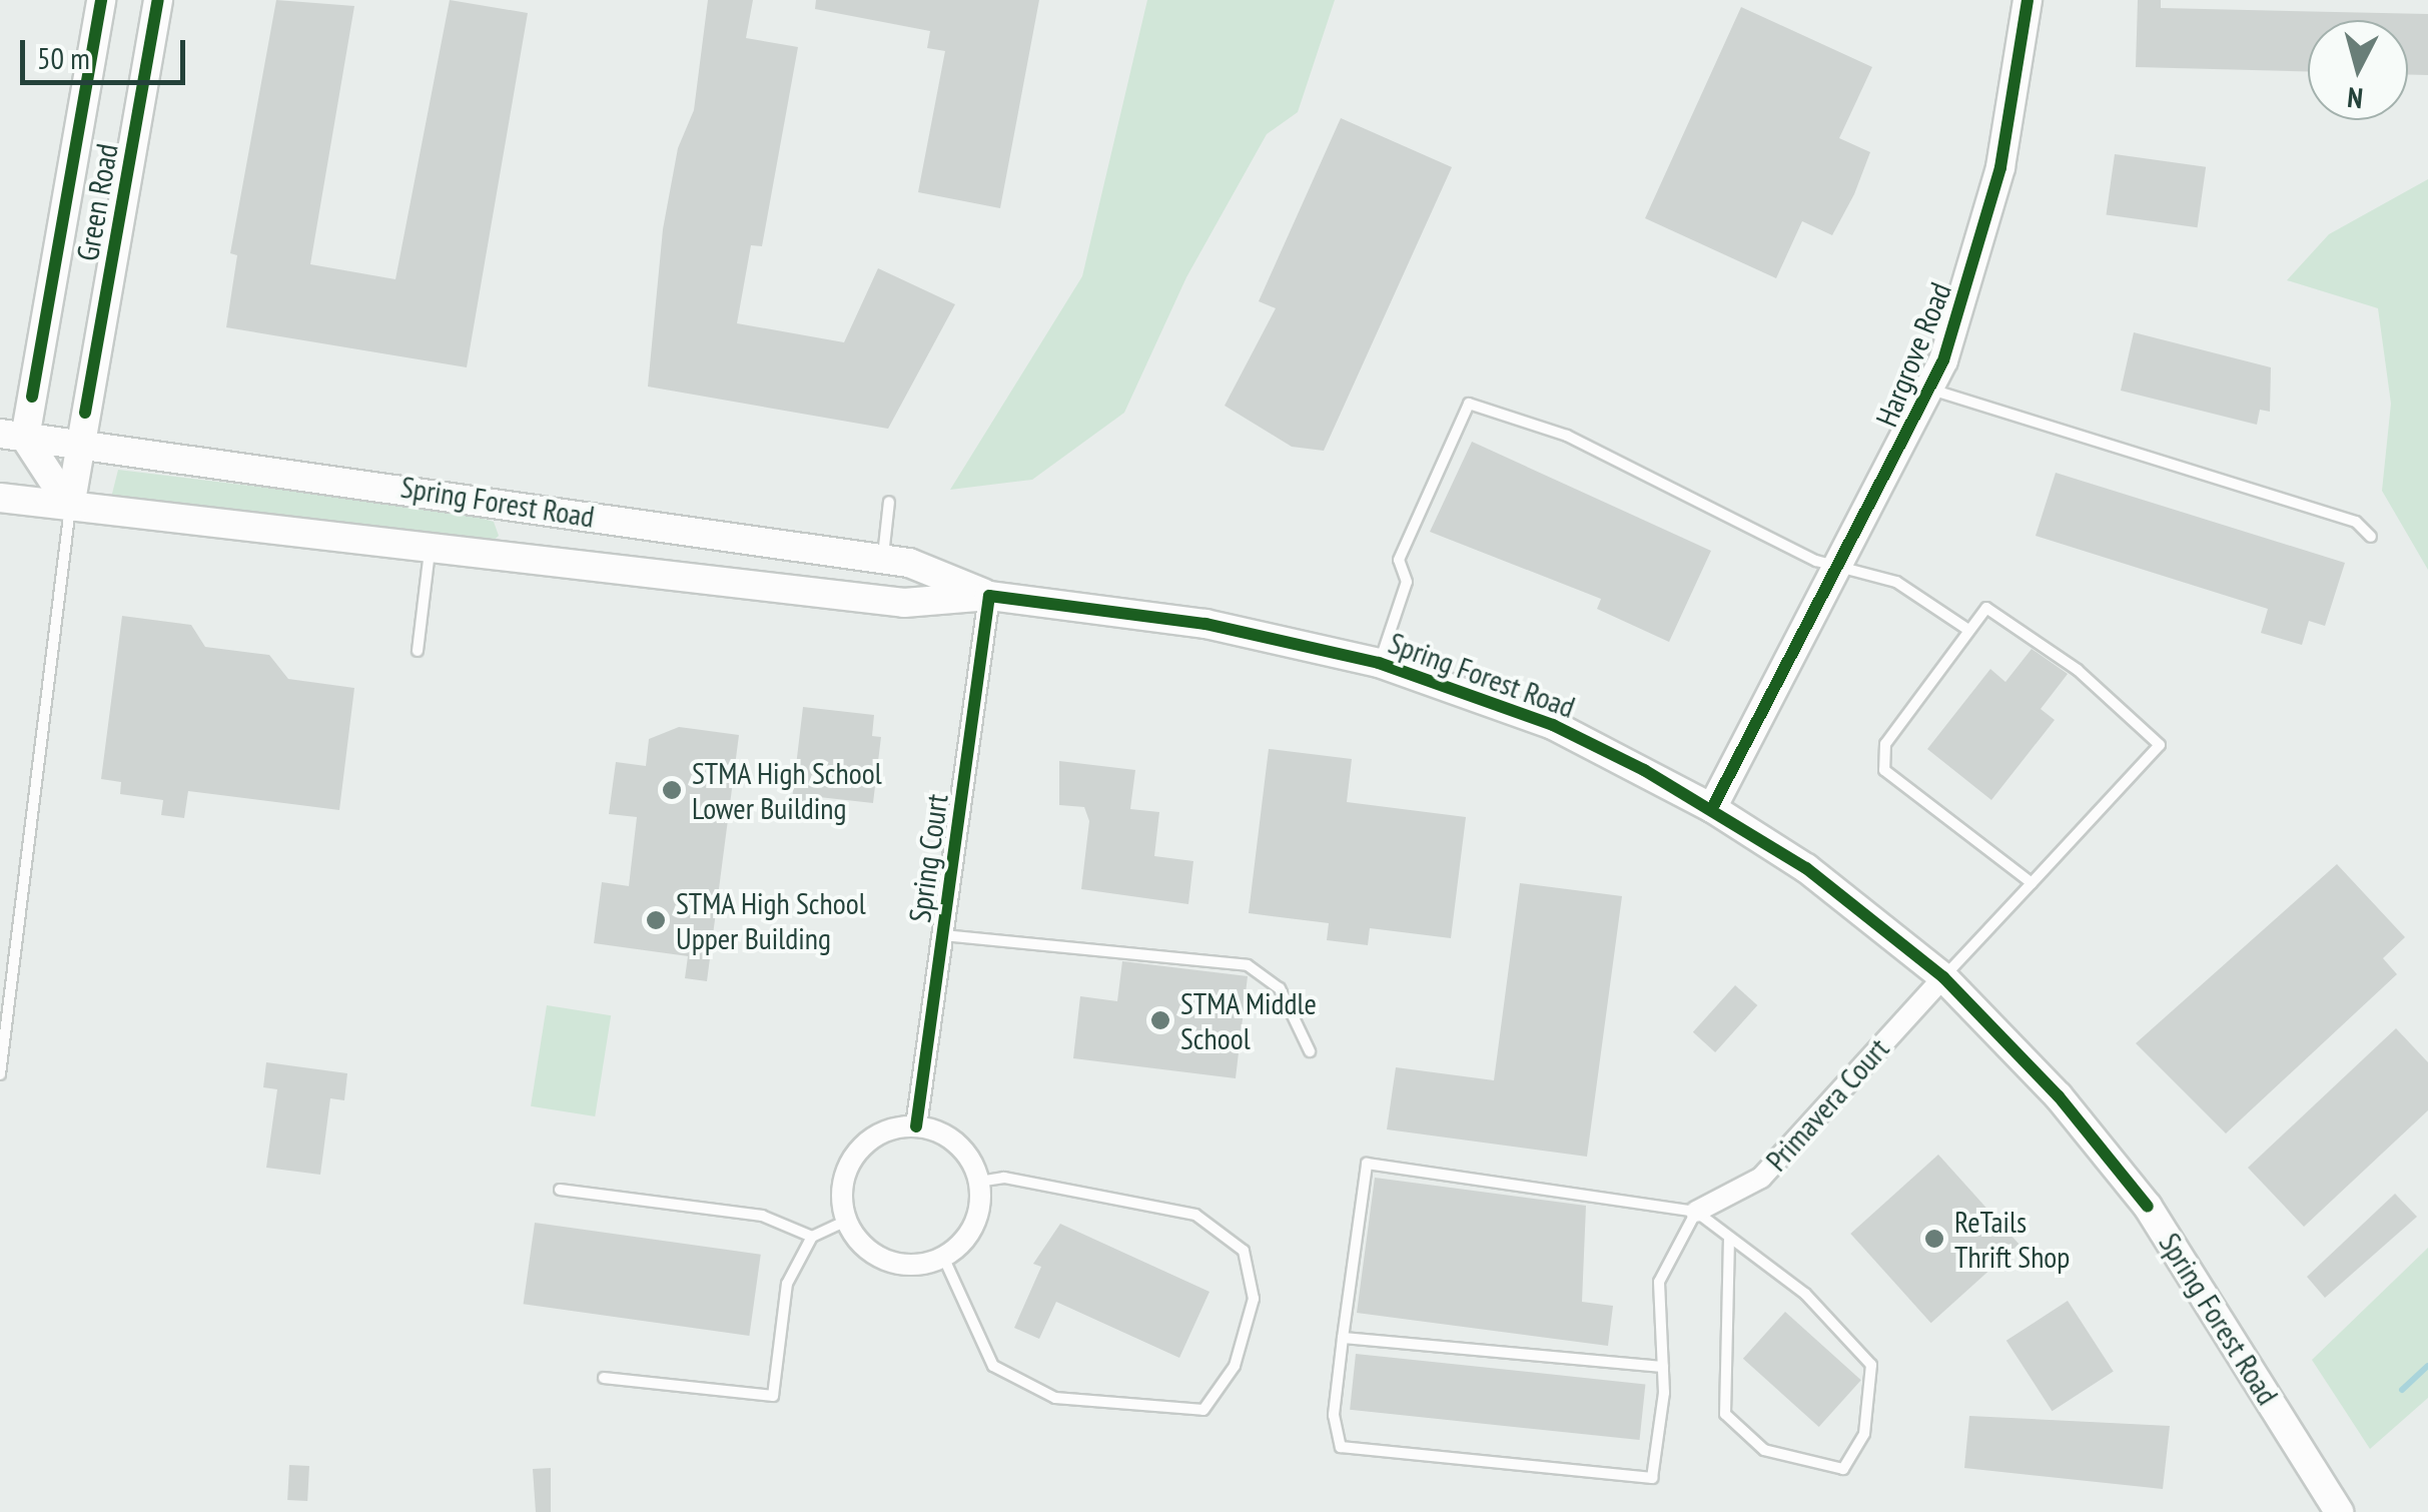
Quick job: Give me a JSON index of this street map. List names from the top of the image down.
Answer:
{
  "streets": {
    "main road": ["Green Road", "Hargrove Road", "Spring Forest Road"],
    "street": ["Spring Court", "Primavera Court"]
  },
  "crossings": [
    ["Green Road", "Spring Forest Road"],
    ["Hargrove Road", "Spring Forest Road"],
    ["Spring Forest Road", "Spring Court"],
    ["Spring Forest Road", "Primavera Court"]
  ],
  "places": [
    "STMA High School Lower Building",
    "STMA High School Upper Building",
    "STMA Middle School",
    "ReTails Thrift Shop"
  ],
  "scale_bar": "50 m",
  "north": "bottom"
}
